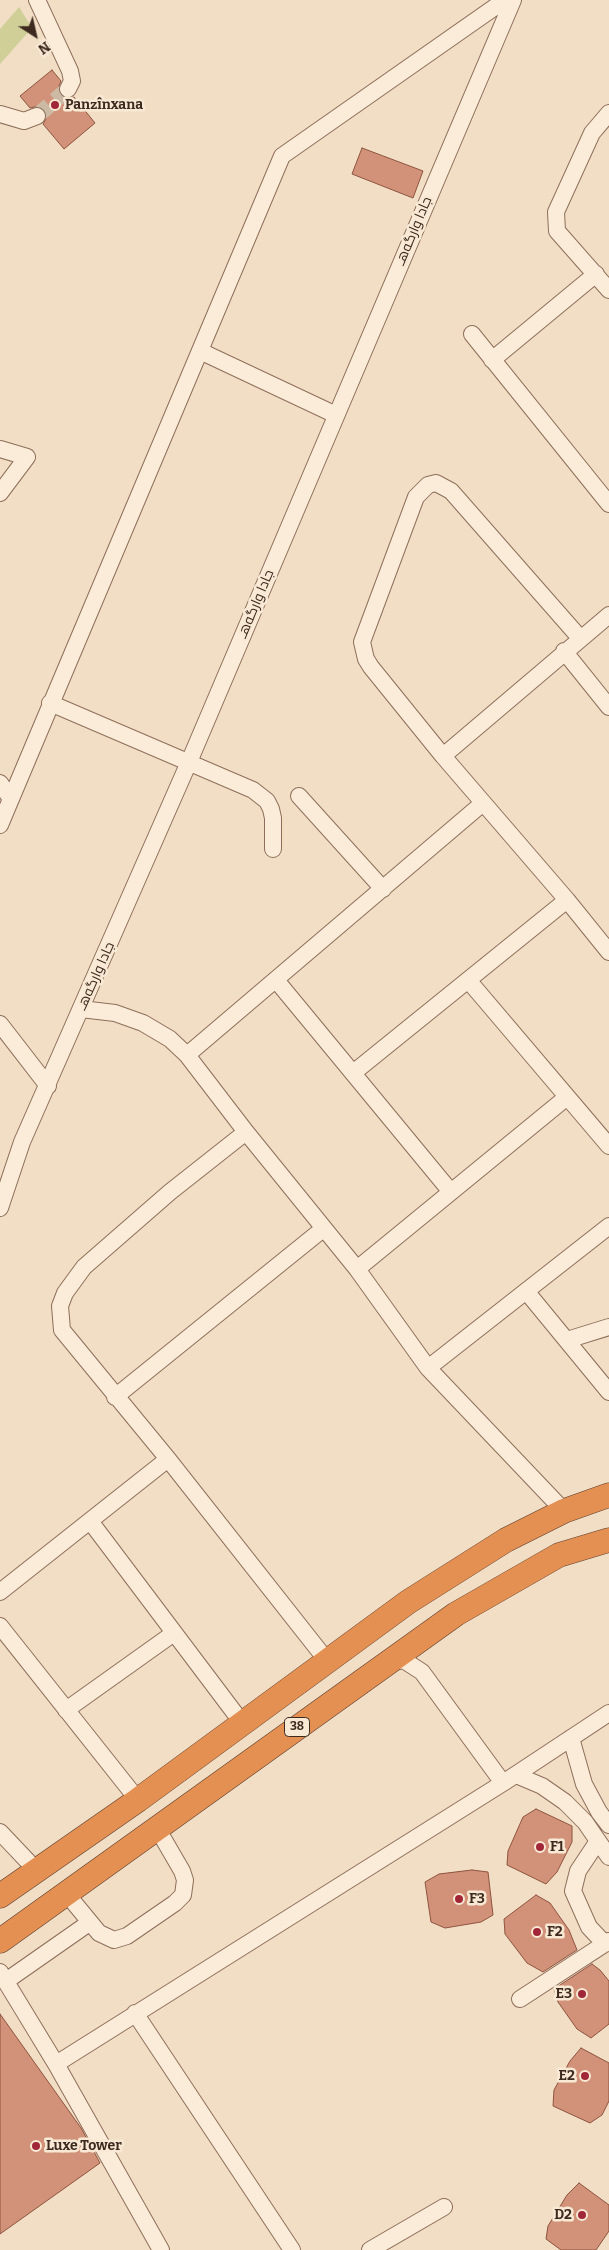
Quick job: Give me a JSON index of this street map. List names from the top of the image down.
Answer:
{
  "streets": {
    "highway": ["38"],
    "street": ["جادا وارگه‌هـ"]
  },
  "places": [
    "Panzînxana",
    "F1",
    "F3",
    "F2",
    "E3",
    "E2",
    "Luxe Tower",
    "D2"
  ],
  "north": "bottom right"
}
